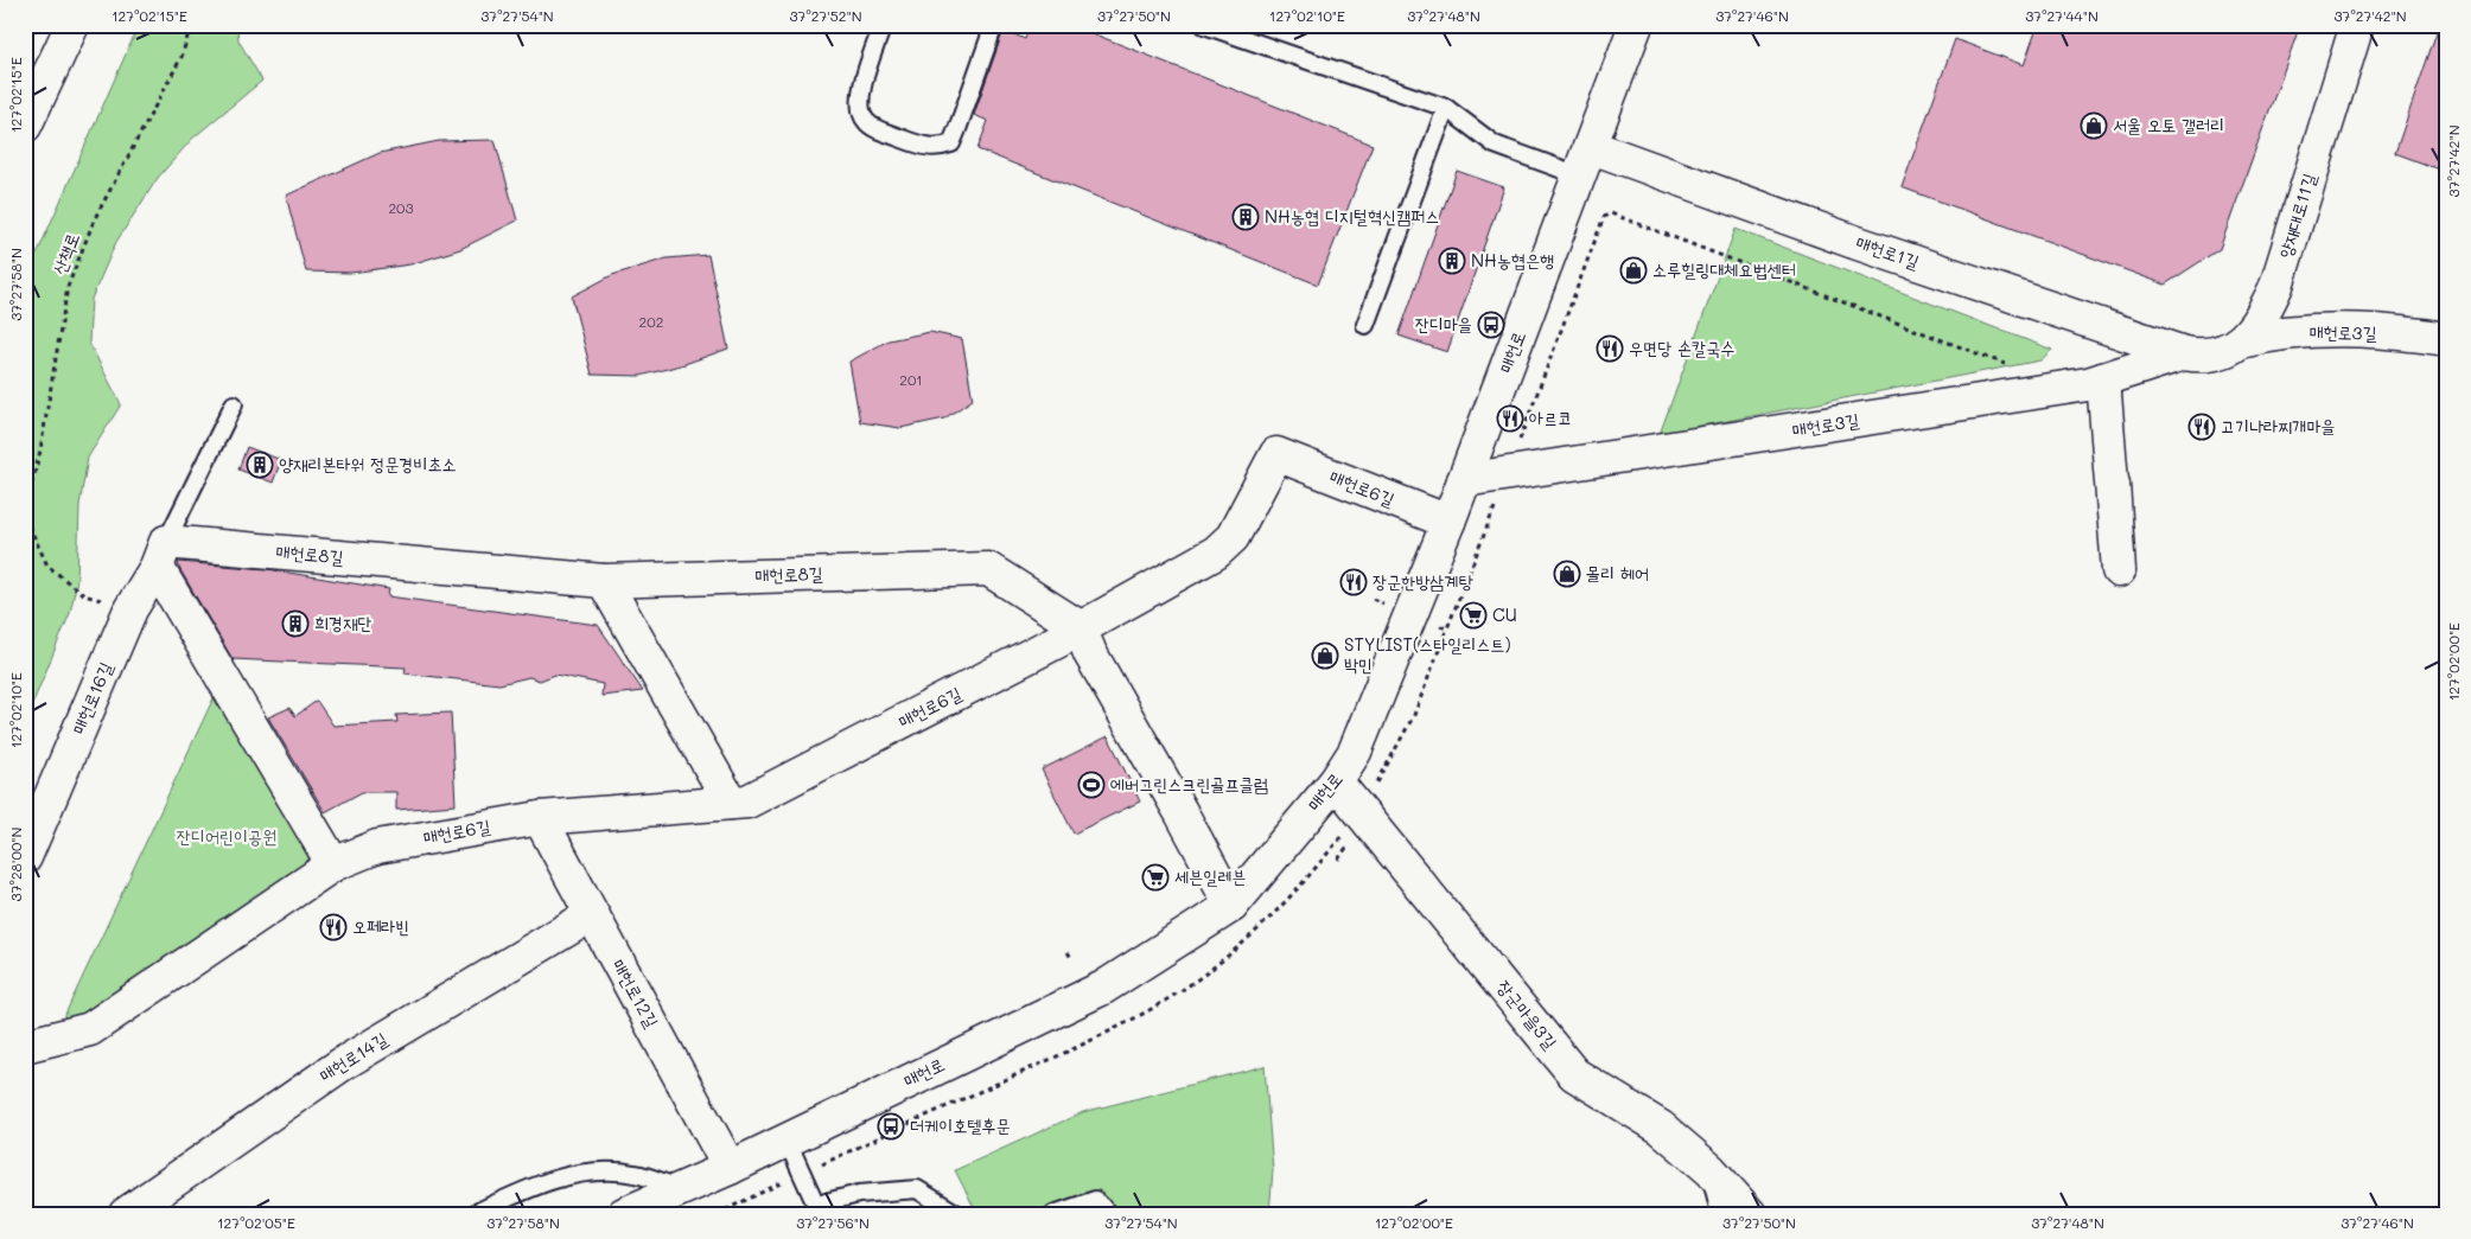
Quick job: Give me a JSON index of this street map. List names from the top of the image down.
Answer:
{
  "streets": {
    "main road": [
      "양재대로11길",
      "매헌로1길",
      "매헌로3길",
      "매헌로",
      "매헌로6길",
      "매헌로8길",
      "매헌로16길",
      "매헌로12길",
      "장군마을3길",
      "매헌로14길"
    ],
    "path": ["산책로"]
  },
  "crossings": [
    ["양재대로11길", "매헌로1길"],
    ["양재대로11길", "매헌로3길"],
    ["매헌로1길", "매헌로3길"],
    ["매헌로1길", "매헌로"],
    ["매헌로3길", "매헌로"],
    ["매헌로", "매헌로6길"],
    ["매헌로", "매헌로12길"],
    ["매헌로", "장군마을3길"],
    ["매헌로6길", "매헌로8길"],
    ["매헌로6길", "매헌로12길"],
    ["매헌로8길", "매헌로16길"],
    ["매헌로12길", "매헌로14길"]
  ],
  "parks": ["잔디어린이공원"],
  "places": {
    "shop": [
      "서울 오토 갤러리",
      "소루힐링대체요법센터",
      "몰리 헤어",
      "STYLIST(스타일리스트) 박민"
    ],
    "building": [
      "NH농협 디지털혁신캠퍼스",
      "NH농협은행",
      "양재리본타워 정문경비초소",
      "희경재단"
    ],
    "bus stop": ["잔디마을", "더케이호텔후문"],
    "restaurant": [
      "우면당 손칼국수",
      "아르코",
      "고기나라찌개마을",
      "장군한방삼계탕",
      "오페라빈"
    ],
    "supermarket": ["CU", "세븐일레븐"],
    "sports": ["에버그린스크린골프클럼"]
  },
  "house_numbers": ["203", "202", "201"],
  "coordinates": [
    "127°02'15\"E",
    "37°27'54\"N",
    "37°27'52\"N",
    "37°27'50\"N",
    "127°02'10\"E",
    "37°27'48\"N",
    "37°27'46\"N",
    "37°27'44\"N",
    "37°27'42\"N",
    "37°27'58\"N",
    "127°02'00\"E",
    "37°28'00\"N",
    "127°02'05\"E",
    "37°27'56\"N"
  ]
}
